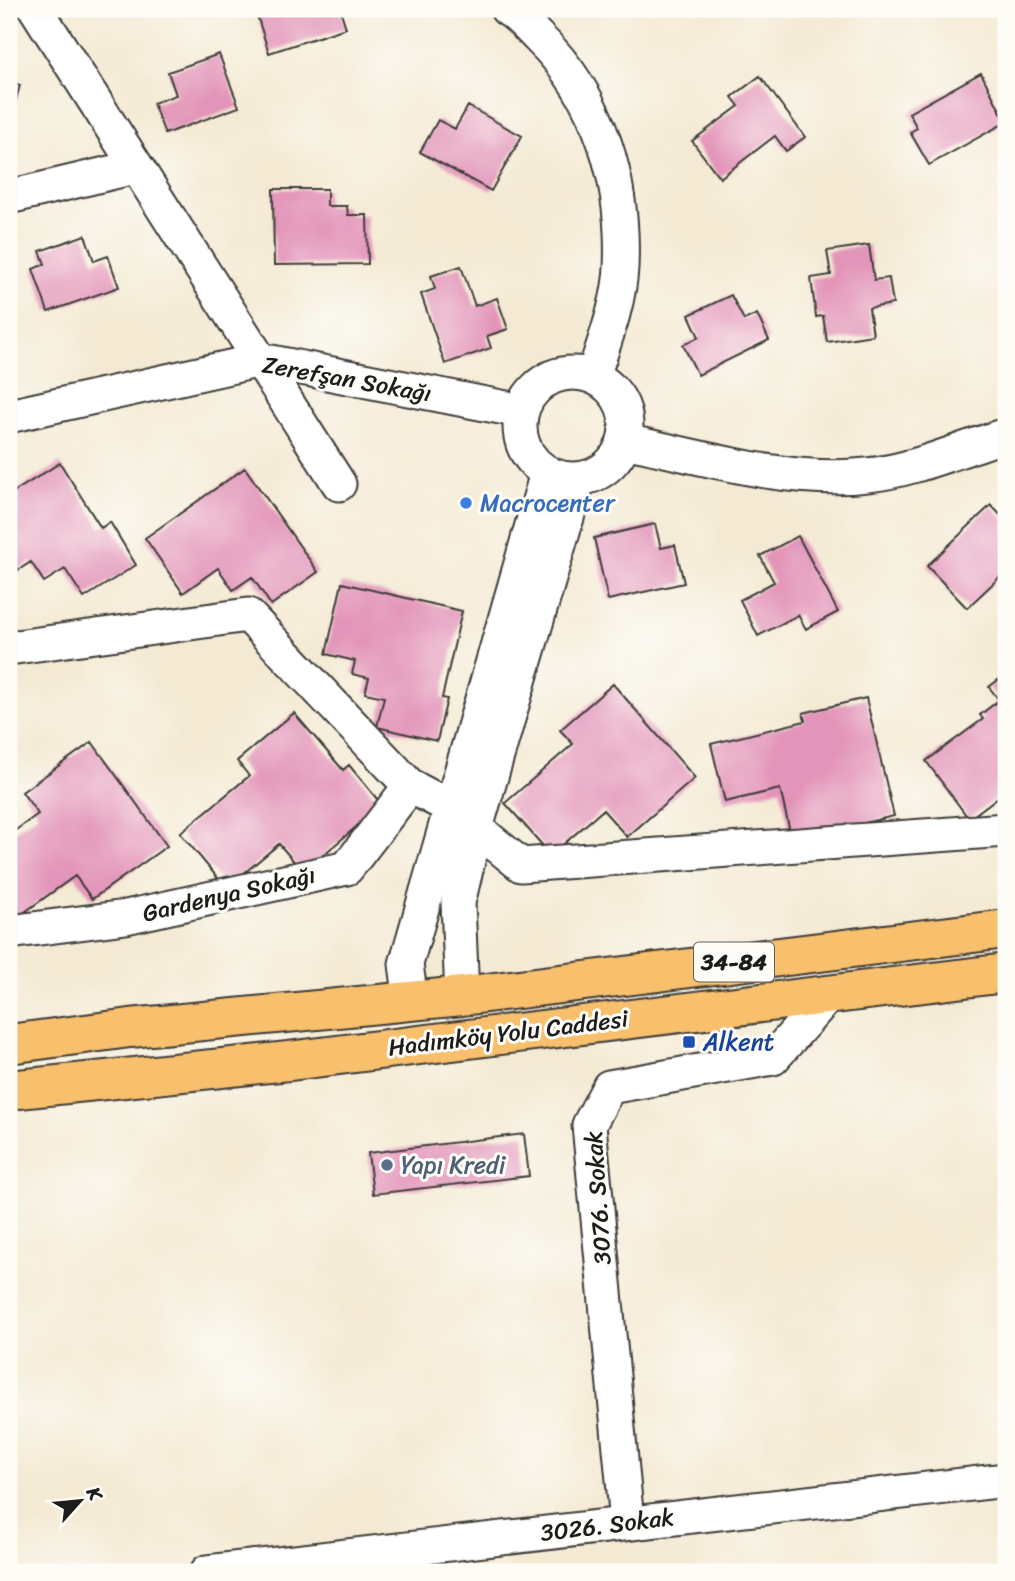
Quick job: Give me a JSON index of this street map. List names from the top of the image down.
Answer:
{
  "streets": {
    "main road": ["34-84", "Hadımköy Yolu Caddesi"],
    "street": [
      "Zerefşan Sokağı",
      "Gardenya Sokağı",
      "3076. Sokak",
      "3026. Sokak"
    ]
  },
  "crossings": [
    ["Hadımköy Yolu Caddesi", "3076. Sokak"],
    ["3076. Sokak", "3026. Sokak"]
  ],
  "places": {
    "other": ["Macrocenter", "Yapı Kredi"],
    "transit": ["Alkent"]
  },
  "north": "top right"
}
